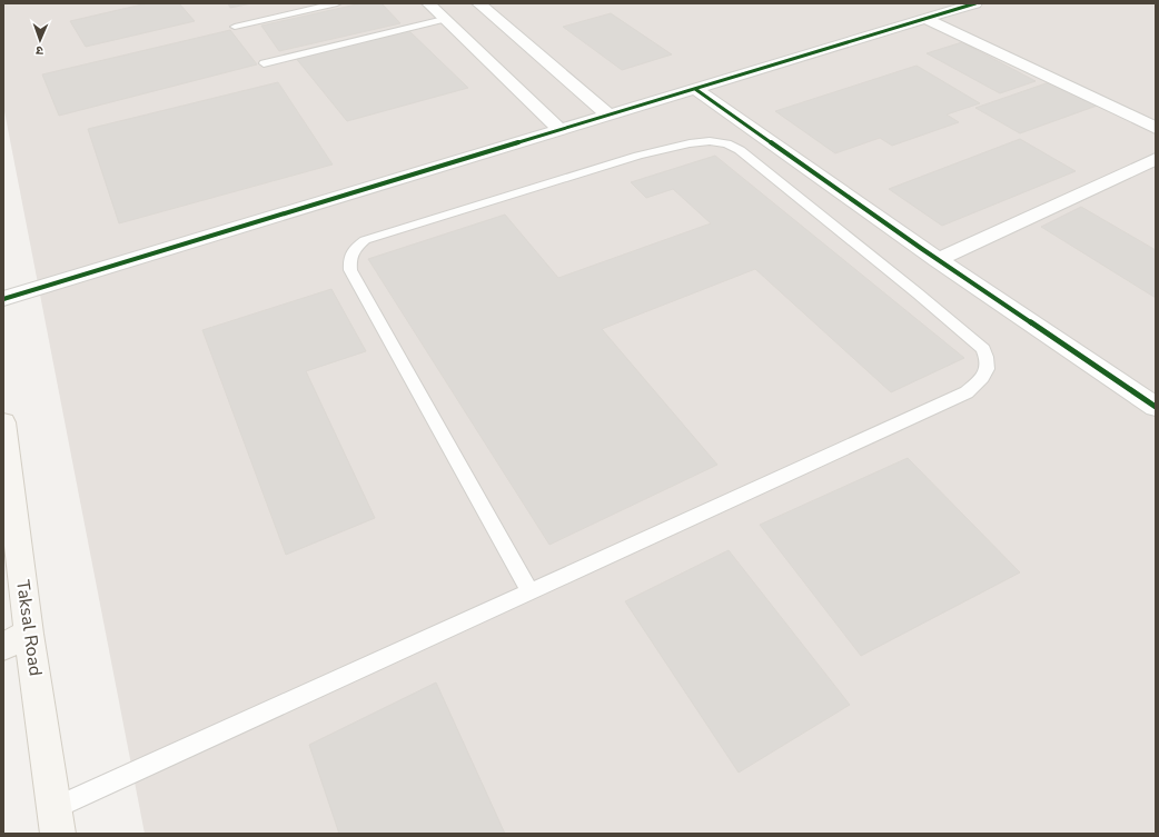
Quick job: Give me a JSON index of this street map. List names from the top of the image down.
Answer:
{
  "streets": {
    "street": ["Taksal Road"]
  },
  "north": "bottom"
}
